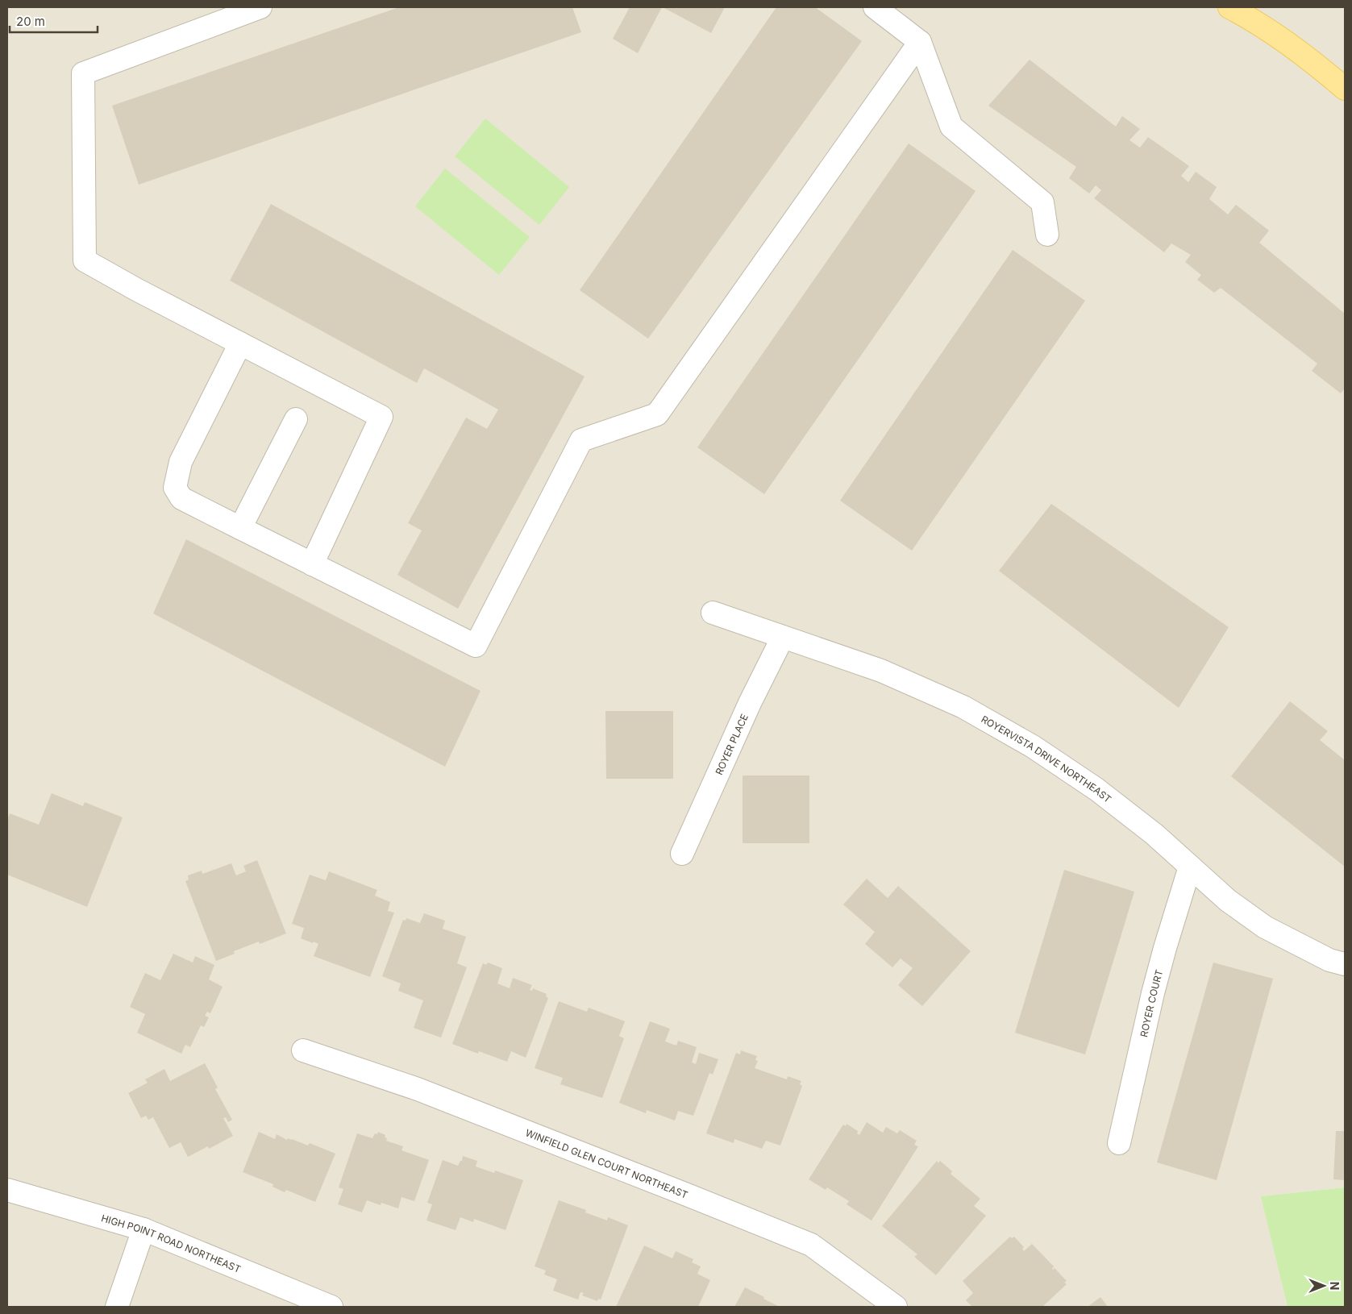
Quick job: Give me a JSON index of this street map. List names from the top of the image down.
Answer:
{
  "streets": {
    "street": [
      "ROYER PLACE",
      "ROYERVISTA DRIVE NORTHEAST",
      "ROYER COURT",
      "WINFIELD GLEN COURT NORTHEAST",
      "HIGH POINT ROAD NORTHEAST"
    ]
  },
  "crossings": [
    ["ROYER PLACE", "ROYERVISTA DRIVE NORTHEAST"],
    ["ROYERVISTA DRIVE NORTHEAST", "ROYER COURT"]
  ],
  "scale_bar": "20 m",
  "north": "right"
}
